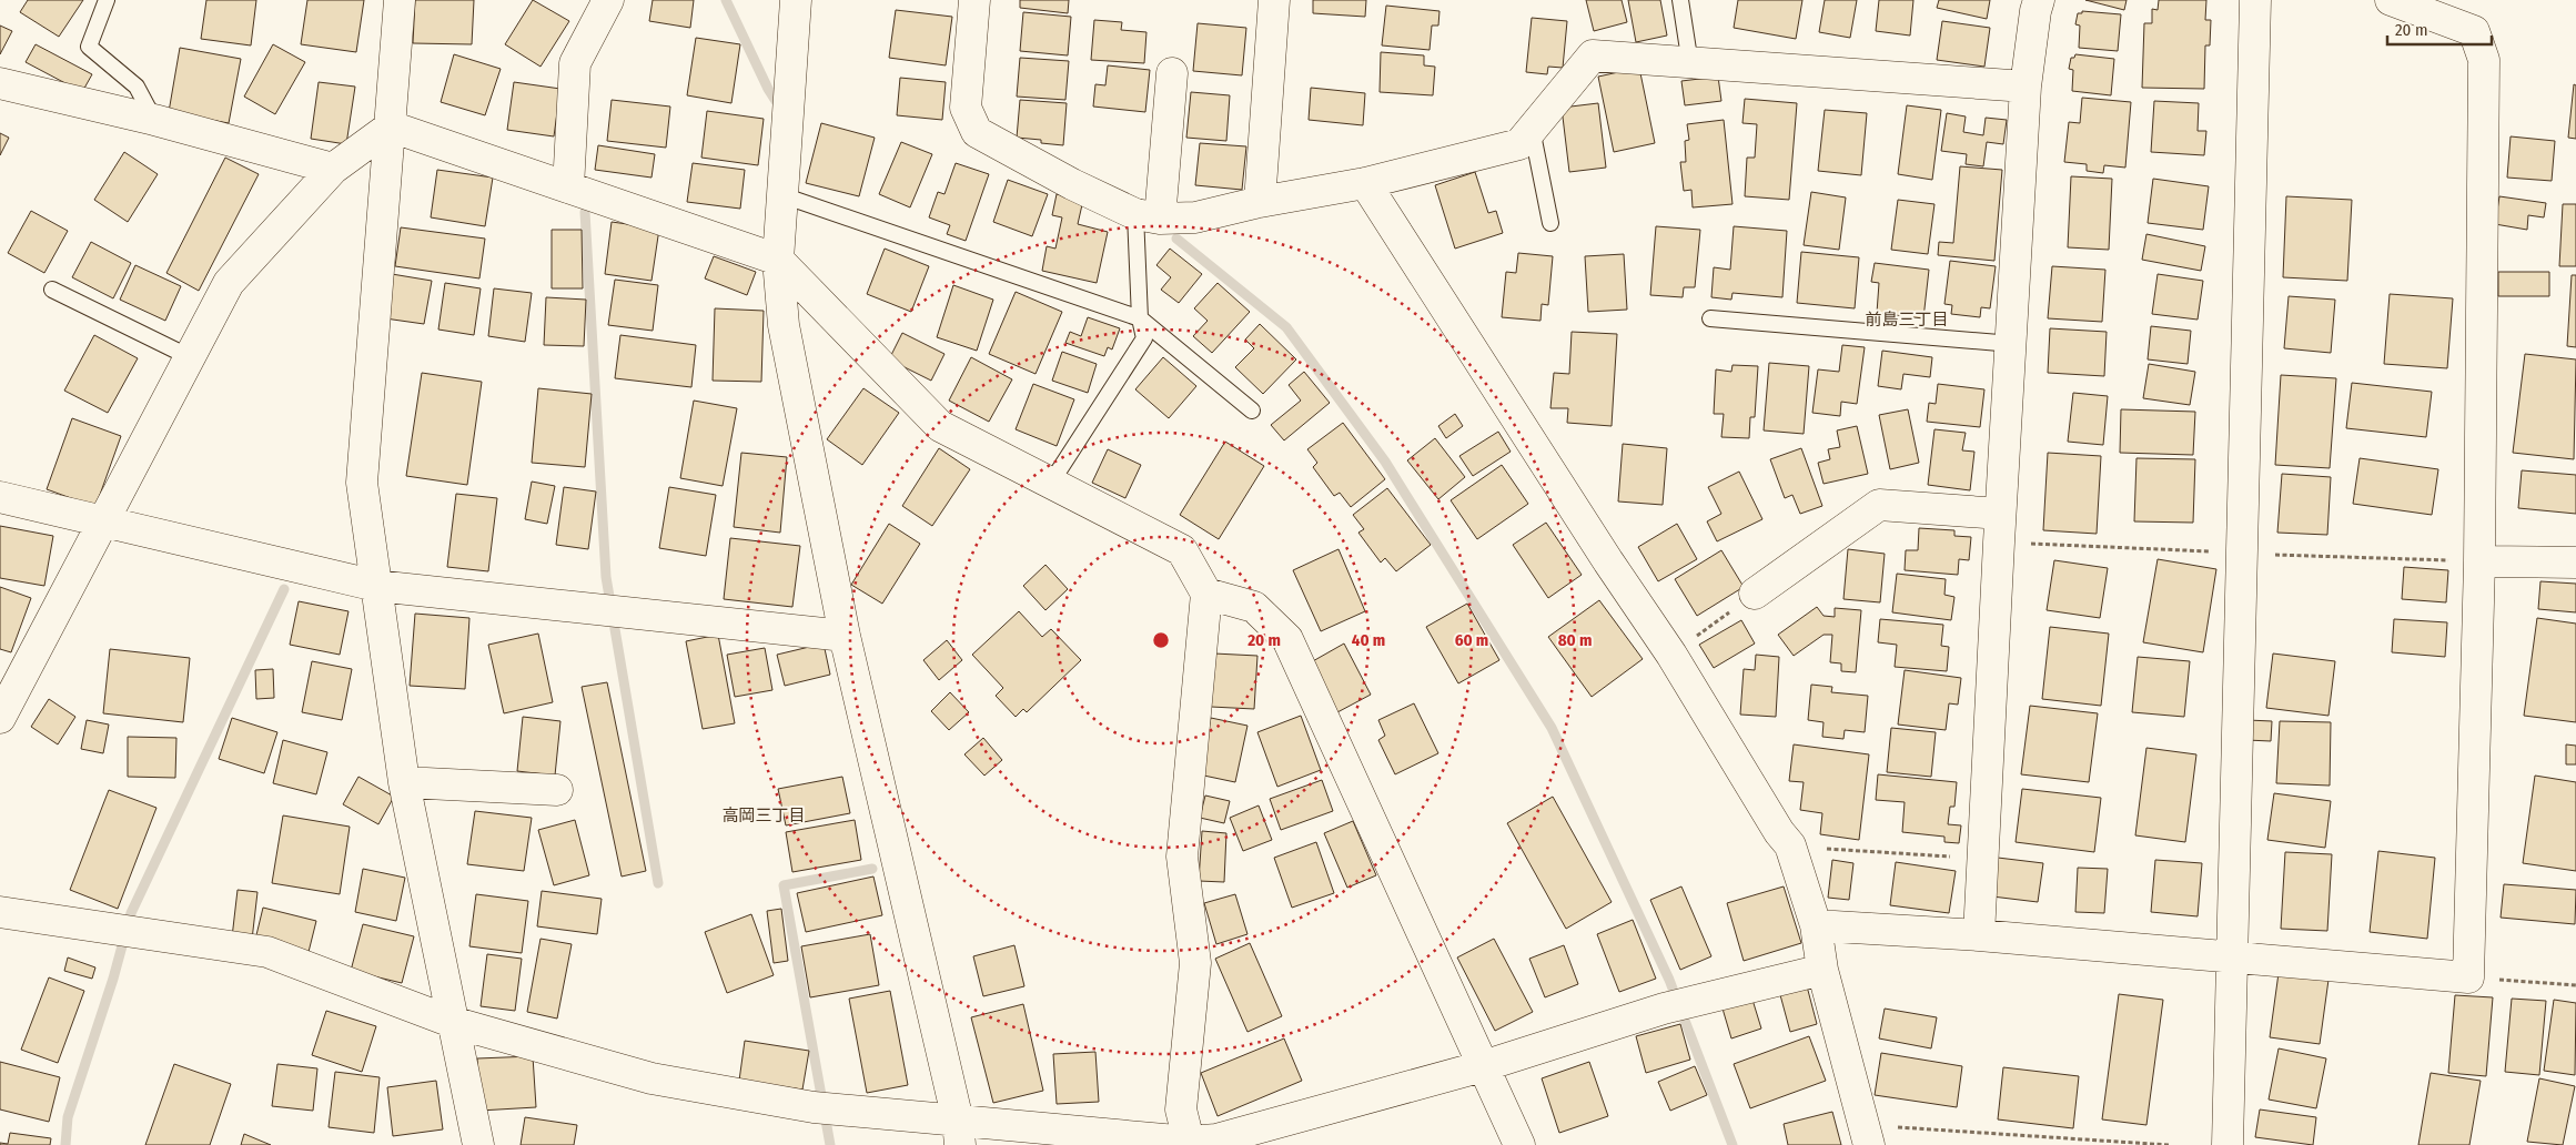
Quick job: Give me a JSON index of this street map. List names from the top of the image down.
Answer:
{
  "districts": ["前島三丁目", "高岡三丁目"],
  "scale_bar": "20 m",
  "rings": [
    "20 m",
    "40 m",
    "60 m",
    "80 m"
  ]
}
